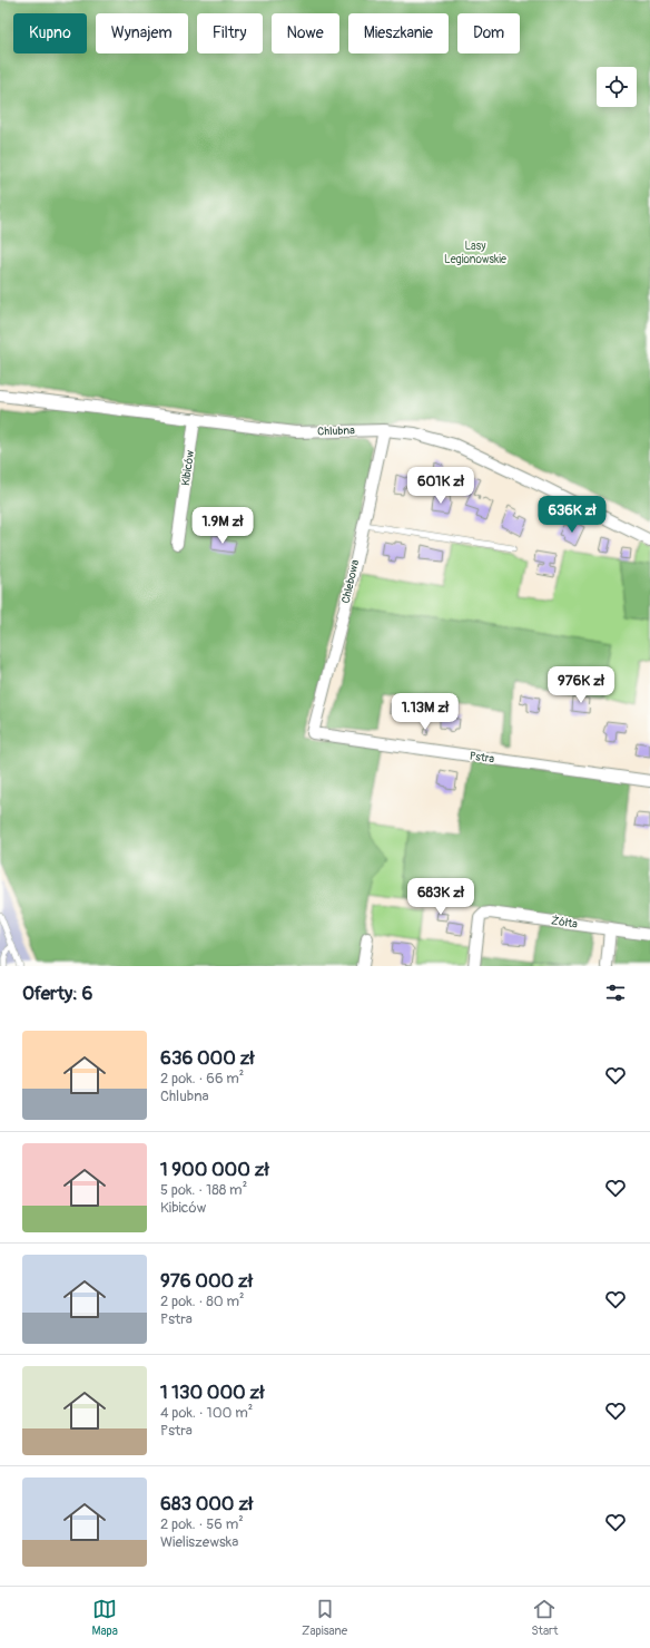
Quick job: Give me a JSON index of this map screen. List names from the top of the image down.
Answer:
{
  "streets": {
    "street": [
      "Chlubna",
      "Kibiców",
      "Chlebowa",
      "Pstra",
      "Żółta"
    ]
  },
  "crossings": [
    ["Chlubna", "Kibiców"],
    ["Chlubna", "Chlebowa"],
    ["Chlebowa", "Pstra"]
  ],
  "parks": ["Lasy Legionowskie"],
  "page": {
    "chip": [
      "Kupno",
      "Wynajem",
      "Filtry",
      "Nowe",
      "Mieszkanie",
      "Dom"
    ],
    "price": [
      "601K zł",
      "636K zł",
      "1.9M zł",
      "976K zł",
      "1.13M zł",
      "683K zł"
    ],
    "heading": "Oferty: 6",
    "list": [
      {
        "name": "636 000 zł",
        "note": "2 pok. · 66 m² · Chlubna"
      },
      {
        "name": "1 900 000 zł",
        "note": "5 pok. · 188 m² · Kibiców"
      },
      {
        "name": "976 000 zł",
        "note": "2 pok. · 80 m² · Pstra"
      },
      {
        "name": "1 130 000 zł",
        "note": "4 pok. · 100 m² · Pstra"
      },
      {
        "name": "683 000 zł",
        "note": "2 pok. · 56 m² · Wieliszewska"
      }
    ],
    "tabs": ["Mapa", "Zapisane", "Start"]
  }
}
